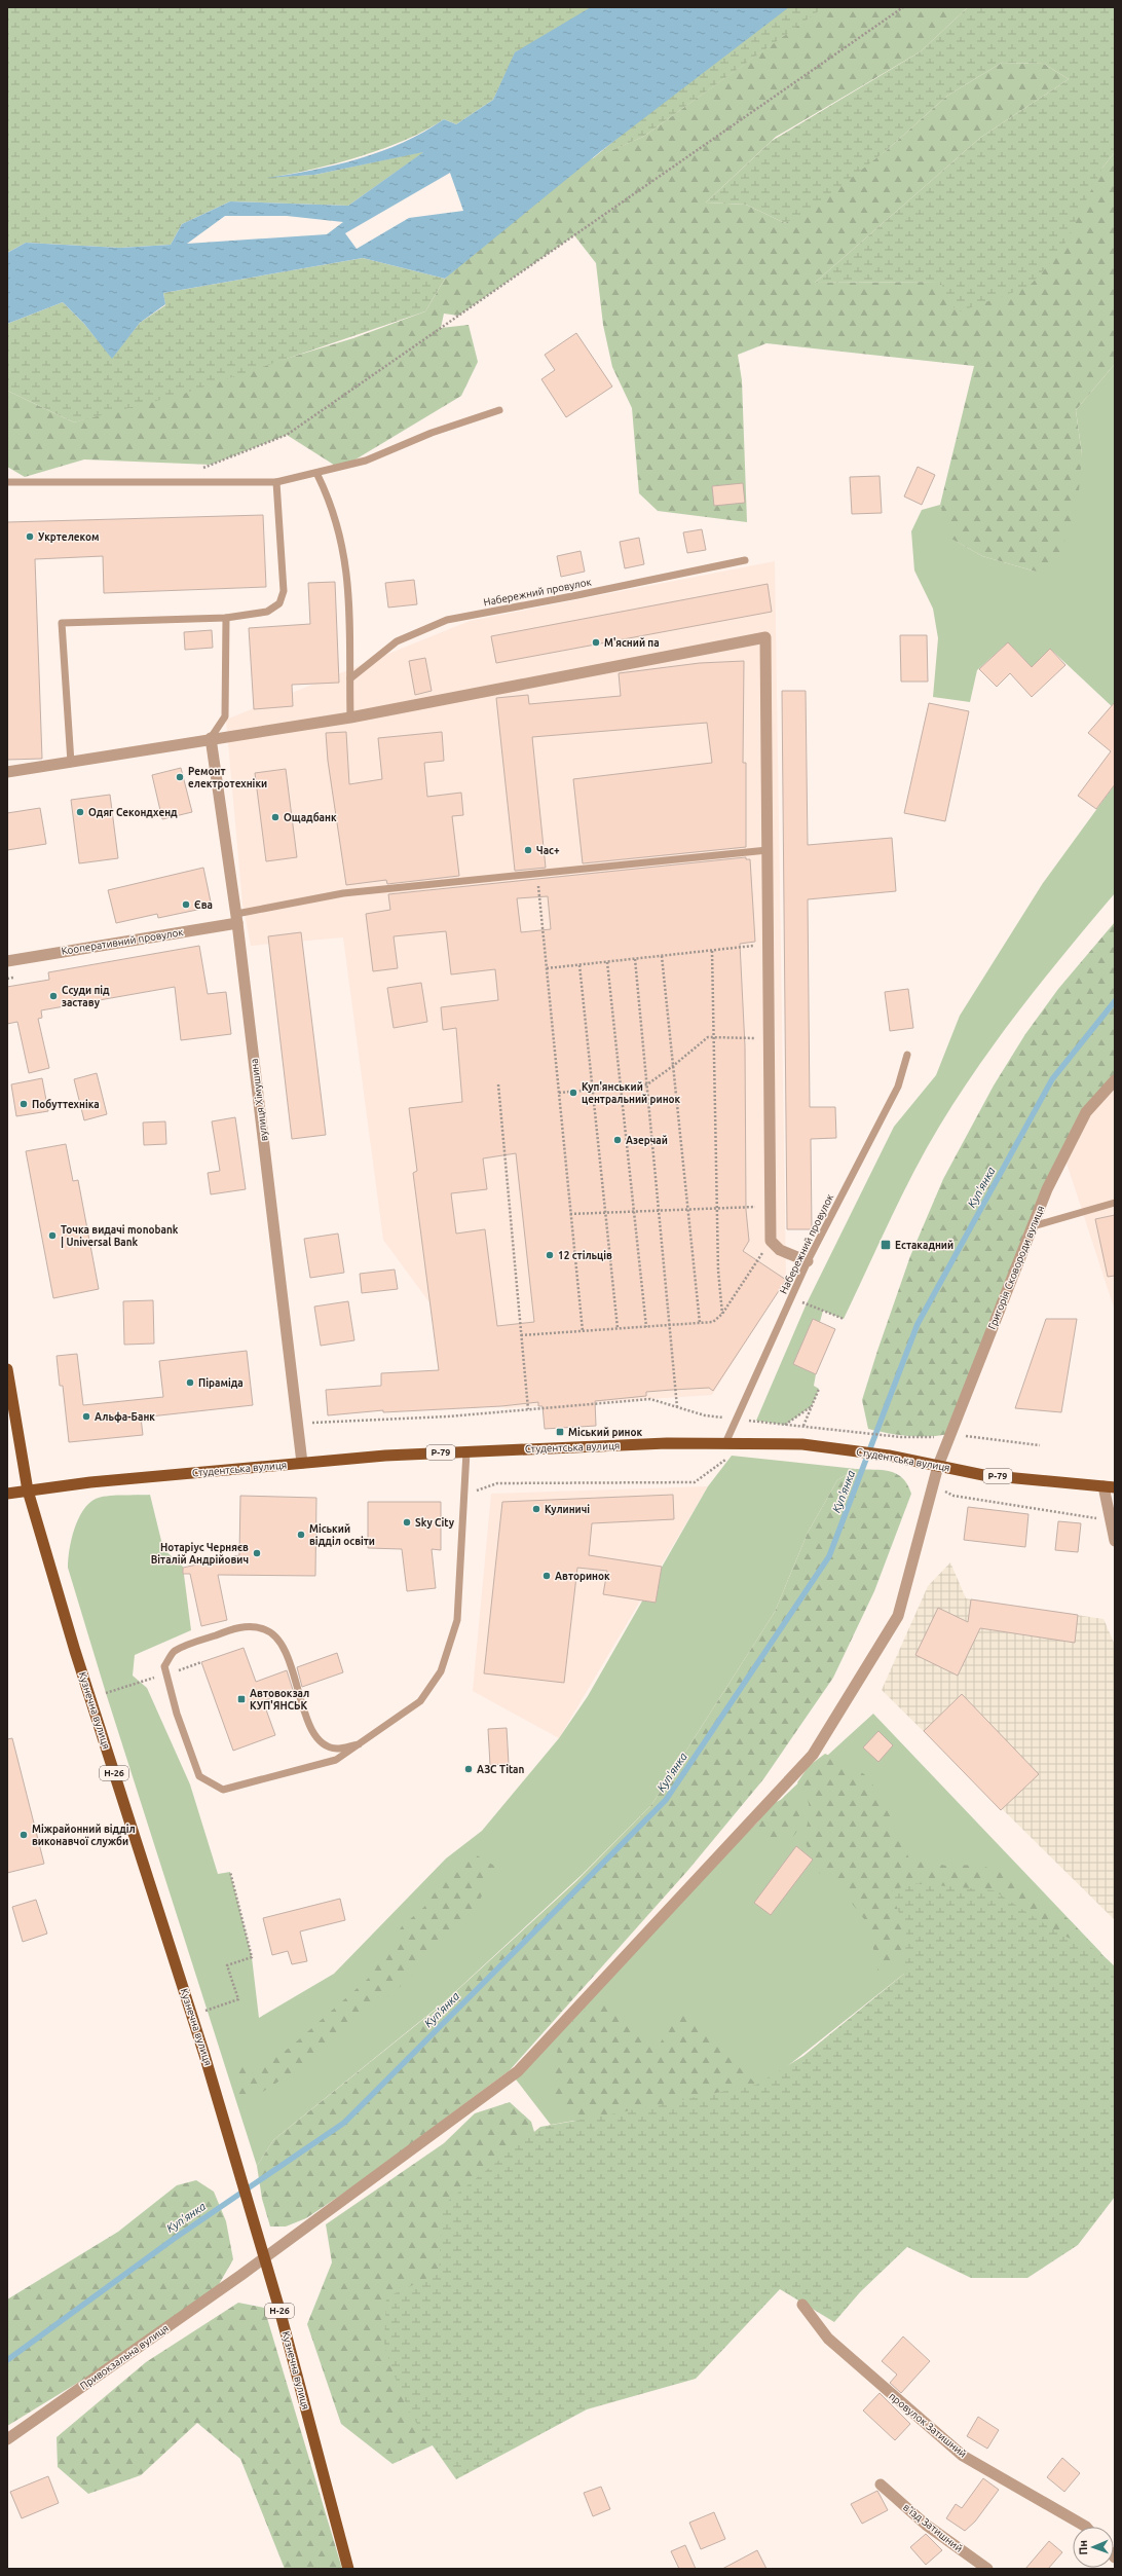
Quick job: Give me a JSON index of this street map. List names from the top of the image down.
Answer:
{
  "streets": {
    "main road": [
      "Студентська вулиця",
      "Р-79",
      "Кузнечна вулиця",
      "Н-26"
    ],
    "street": [
      "Кооперативний провулок",
      "вулиця Хімушина",
      "Григорія Сковороди вулиця",
      "Привокзальна вулиця",
      "провулок Затишний",
      "в'їзд Затишний"
    ],
    "lane": ["Набережний провулок"]
  },
  "crossings": [
    ["Набережний провулок", "Студентська вулиця"],
    ["Кооперативний провулок", "вулиця Хімушина"],
    ["вулиця Хімушина", "Студентська вулиця"],
    ["Григорія Сковороди вулиця", "Студентська вулиця"],
    ["Григорія Сковороди вулиця", "Привокзальна вулиця"],
    ["Студентська вулиця", "Р-79"],
    ["Студентська вулиця", "Кузнечна вулиця"],
    ["Студентська вулиця", "Н-26"],
    ["Р-79", "Кузнечна вулиця"],
    ["Р-79", "Н-26"],
    ["Кузнечна вулиця", "Н-26"]
  ],
  "water": ["Куп'янка"],
  "places": {
    "other": [
      "Укртелеком",
      "М'ясний па",
      "Ремонт електротехніки",
      "Одяг Секондхенд",
      "Ощадбанк",
      "Час+",
      "Єва",
      "Ссуди під заставу",
      "Куп'янський центральний ринок",
      "Побуттехніка",
      "Азерчай",
      "Точка видачі monobank | Universal Bank",
      "12 стільців",
      "Піраміда",
      "Альфа-Банк",
      "Кулиничі",
      "Sky City",
      "Міський відділ освіти",
      "Нотаріус Черняєв Віталій Андрійович",
      "Авторинок",
      "АЗС Titan",
      "Міжрайонний відділ виконавчої служби"
    ],
    "transit": ["Естакадний", "Міський ринок", "Автовокзал КУП'ЯНСЬК"]
  },
  "north": "left"
}
